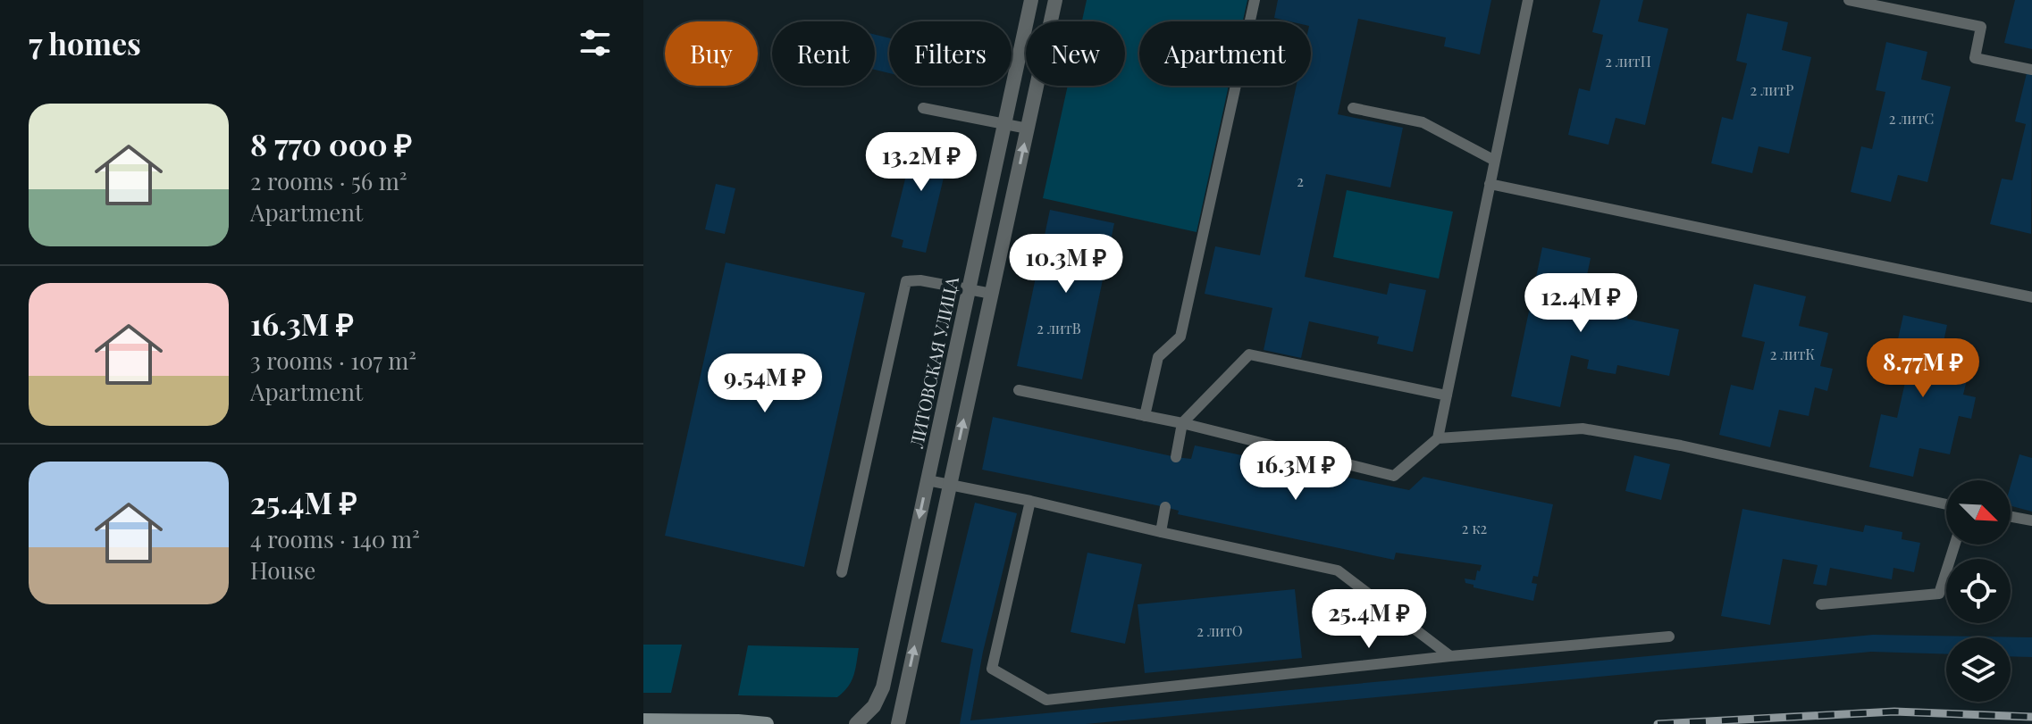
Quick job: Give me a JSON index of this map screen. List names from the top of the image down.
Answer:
{
  "streets": {
    "street": ["ЛИТОВСКАЯ УЛИЦА"]
  },
  "house_numbers": [
    "2 литП",
    "2 литР",
    "2 литС",
    "2",
    "2 литВ",
    "2 литК",
    "2 к2",
    "2 литО"
  ],
  "north": "bottom right",
  "page": {
    "heading": "7 homes",
    "chip": [
      "Buy",
      "Rent",
      "Filters",
      "New",
      "Apartment"
    ],
    "list": [
      {
        "name": "8 770 000 ₽",
        "note": "2 rooms · 56 m² · Apartment"
      },
      {
        "name": "16.3M ₽",
        "note": "3 rooms · 107 m² · Apartment"
      },
      {
        "name": "25.4M ₽",
        "note": "4 rooms · 140 m² · House"
      }
    ],
    "price": [
      "13.2M ₽",
      "10.3M ₽",
      "12.4M ₽",
      "8.77M ₽",
      "9.54M ₽",
      "16.3M ₽",
      "25.4M ₽"
    ]
  }
}
